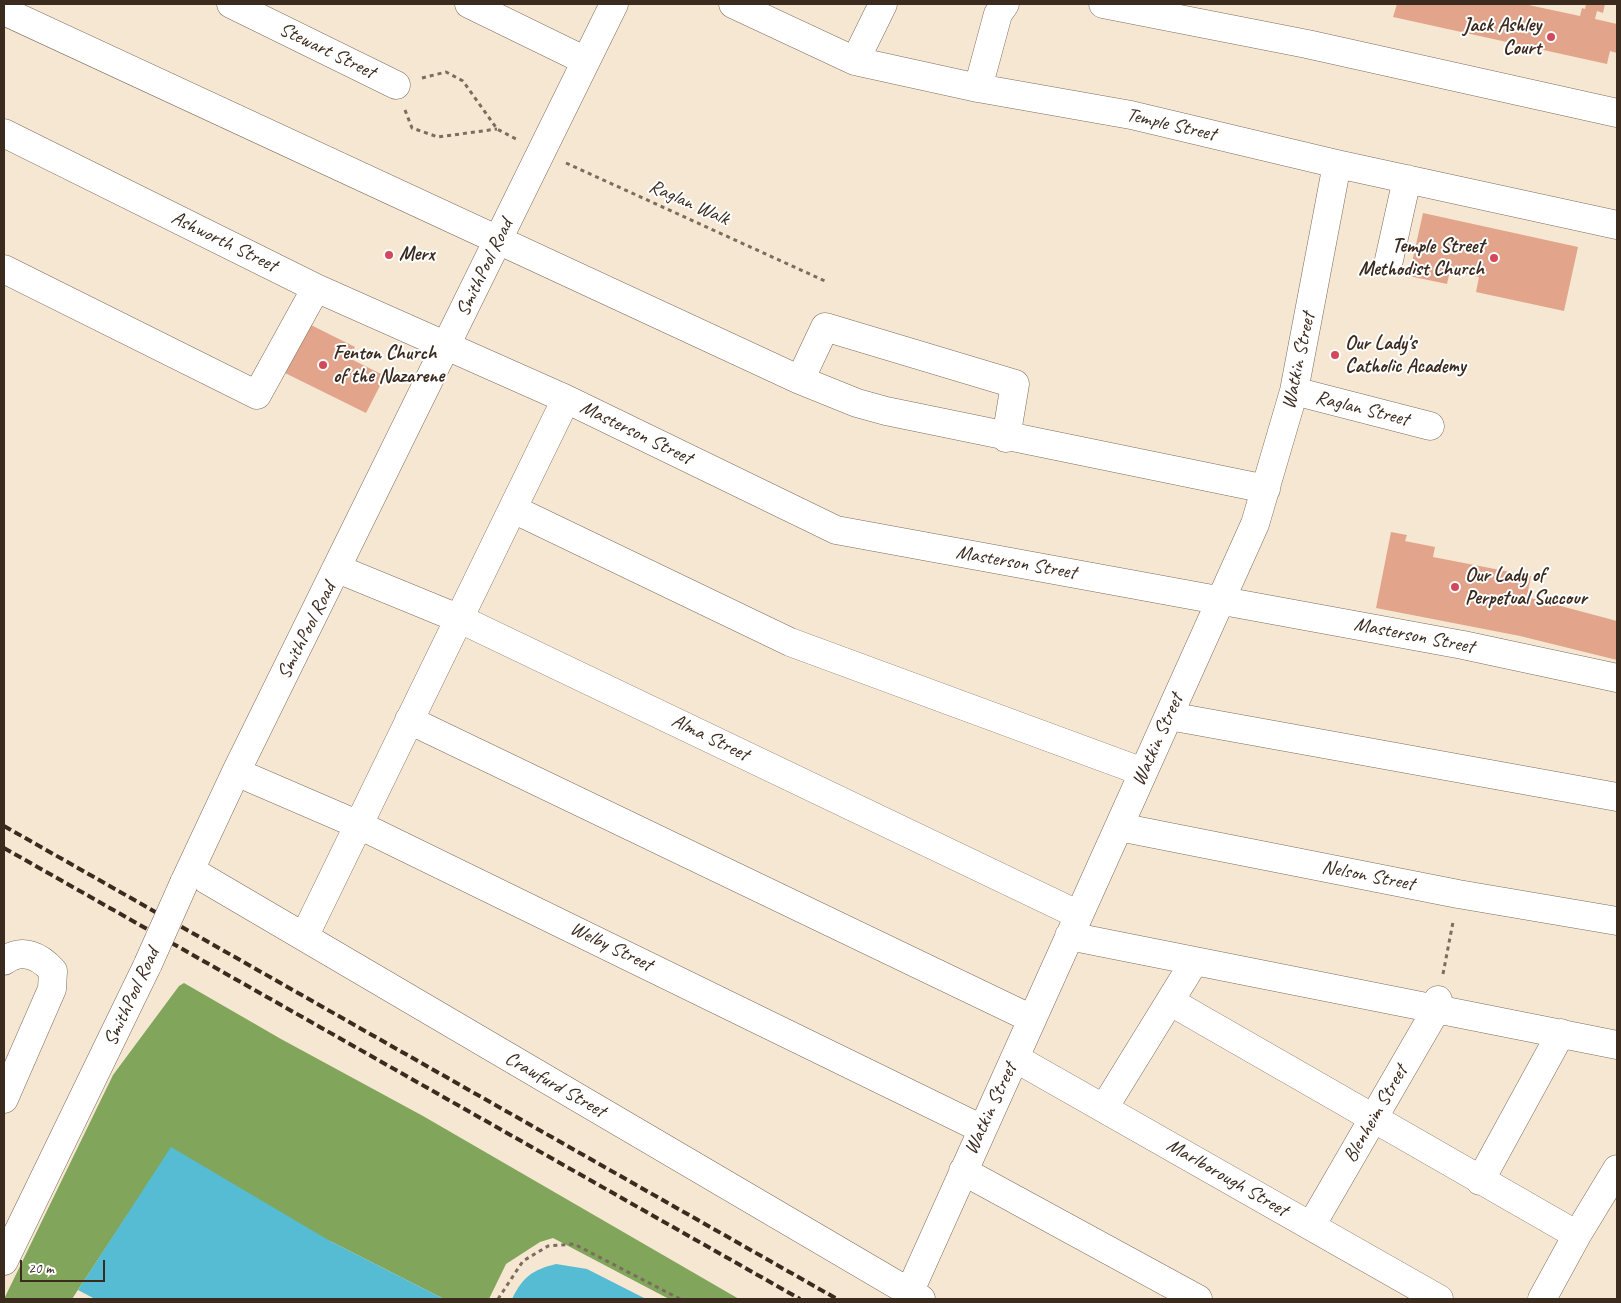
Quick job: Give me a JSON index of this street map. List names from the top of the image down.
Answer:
{
  "streets": {
    "street": [
      "Stewart Street",
      "Temple Street",
      "Ashworth Street",
      "SmithPool Road",
      "Watkin Street",
      "Raglan Street",
      "Masterson Street",
      "Alma Street",
      "Nelson Street",
      "Welby Street",
      "Crawfurd Street",
      "Blenheim Street",
      "Marlborough Street"
    ],
    "path": ["Raglan Walk"]
  },
  "crossings": [
    ["Temple Street", "Watkin Street"],
    ["Raglan Walk", "SmithPool Road"],
    ["Ashworth Street", "SmithPool Road"],
    ["Ashworth Street", "Masterson Street"],
    ["SmithPool Road", "Masterson Street"],
    ["SmithPool Road", "Alma Street"],
    ["SmithPool Road", "Welby Street"],
    ["SmithPool Road", "Crawfurd Street"],
    ["Watkin Street", "Raglan Street"],
    ["Watkin Street", "Masterson Street"],
    ["Watkin Street", "Alma Street"],
    ["Watkin Street", "Nelson Street"],
    ["Watkin Street", "Welby Street"],
    ["Watkin Street", "Crawfurd Street"],
    ["Watkin Street", "Marlborough Street"],
    ["Alma Street", "Blenheim Street"],
    ["Blenheim Street", "Marlborough Street"]
  ],
  "places": [
    "Jack Ashley Court",
    "Merx",
    "Temple Street Methodist Church",
    "Our Lady's Catholic Academy",
    "Fenton Church of the Nazarene",
    "Our Lady of Perpetual Succour"
  ],
  "scale_bar": "20 m"
}
